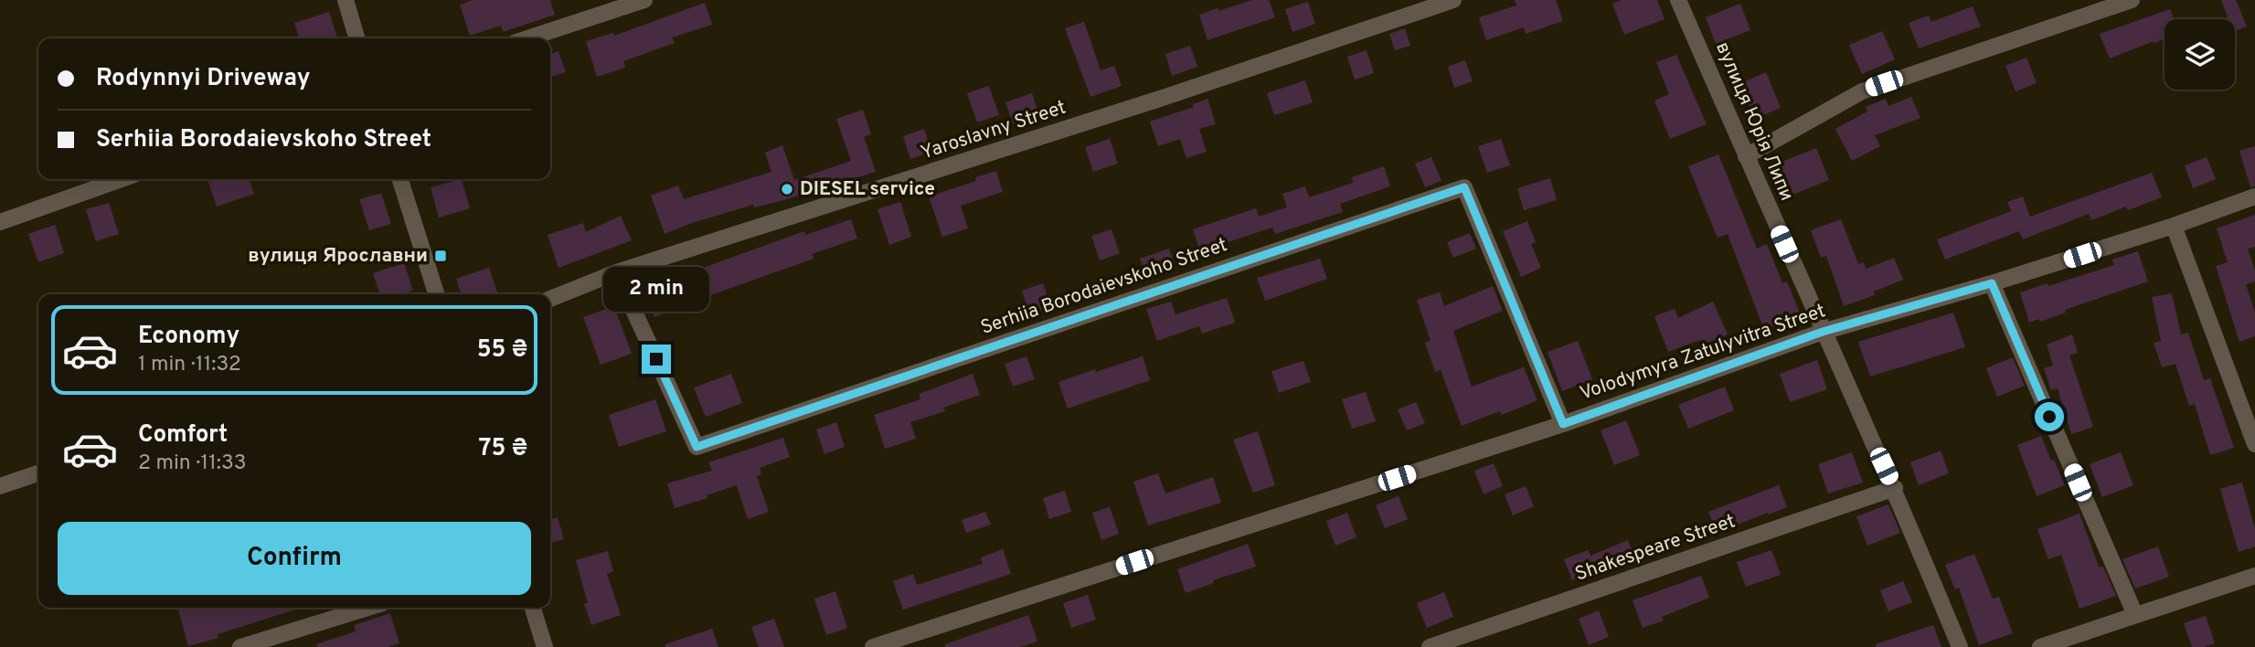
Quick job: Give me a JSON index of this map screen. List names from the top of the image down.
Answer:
{
  "streets": {
    "street": [
      "вулиця Юрія Липи",
      "Yaroslavny Street",
      "Serhiia Borodaievskoho Street",
      "Volodymyra Zatulyvitra Street",
      "Shakespeare Street"
    ]
  },
  "crossings": [
    ["вулиця Юрія Липи", "Volodymyra Zatulyvitra Street"],
    ["вулиця Юрія Липи", "Shakespeare Street"],
    ["Yaroslavny Street", "Serhiia Borodaievskoho Street"],
    ["Serhiia Borodaievskoho Street", "Volodymyra Zatulyvitra Street"]
  ],
  "places": {
    "other": ["DIESEL service"],
    "transit": ["вулиця Ярославни"]
  },
  "page": {
    "banner": ["Rodynnyi Driveway", "Serhiia Borodaievskoho Street"],
    "bubble": "2 min",
    "list": [
      {
        "name": "Economy",
        "note": "1 min · 11:32",
        "value": "55 ₴"
      },
      {
        "name": "Comfort",
        "note": "2 min · 11:33",
        "value": "75 ₴"
      }
    ],
    "buttons": "Confirm"
  }
}
